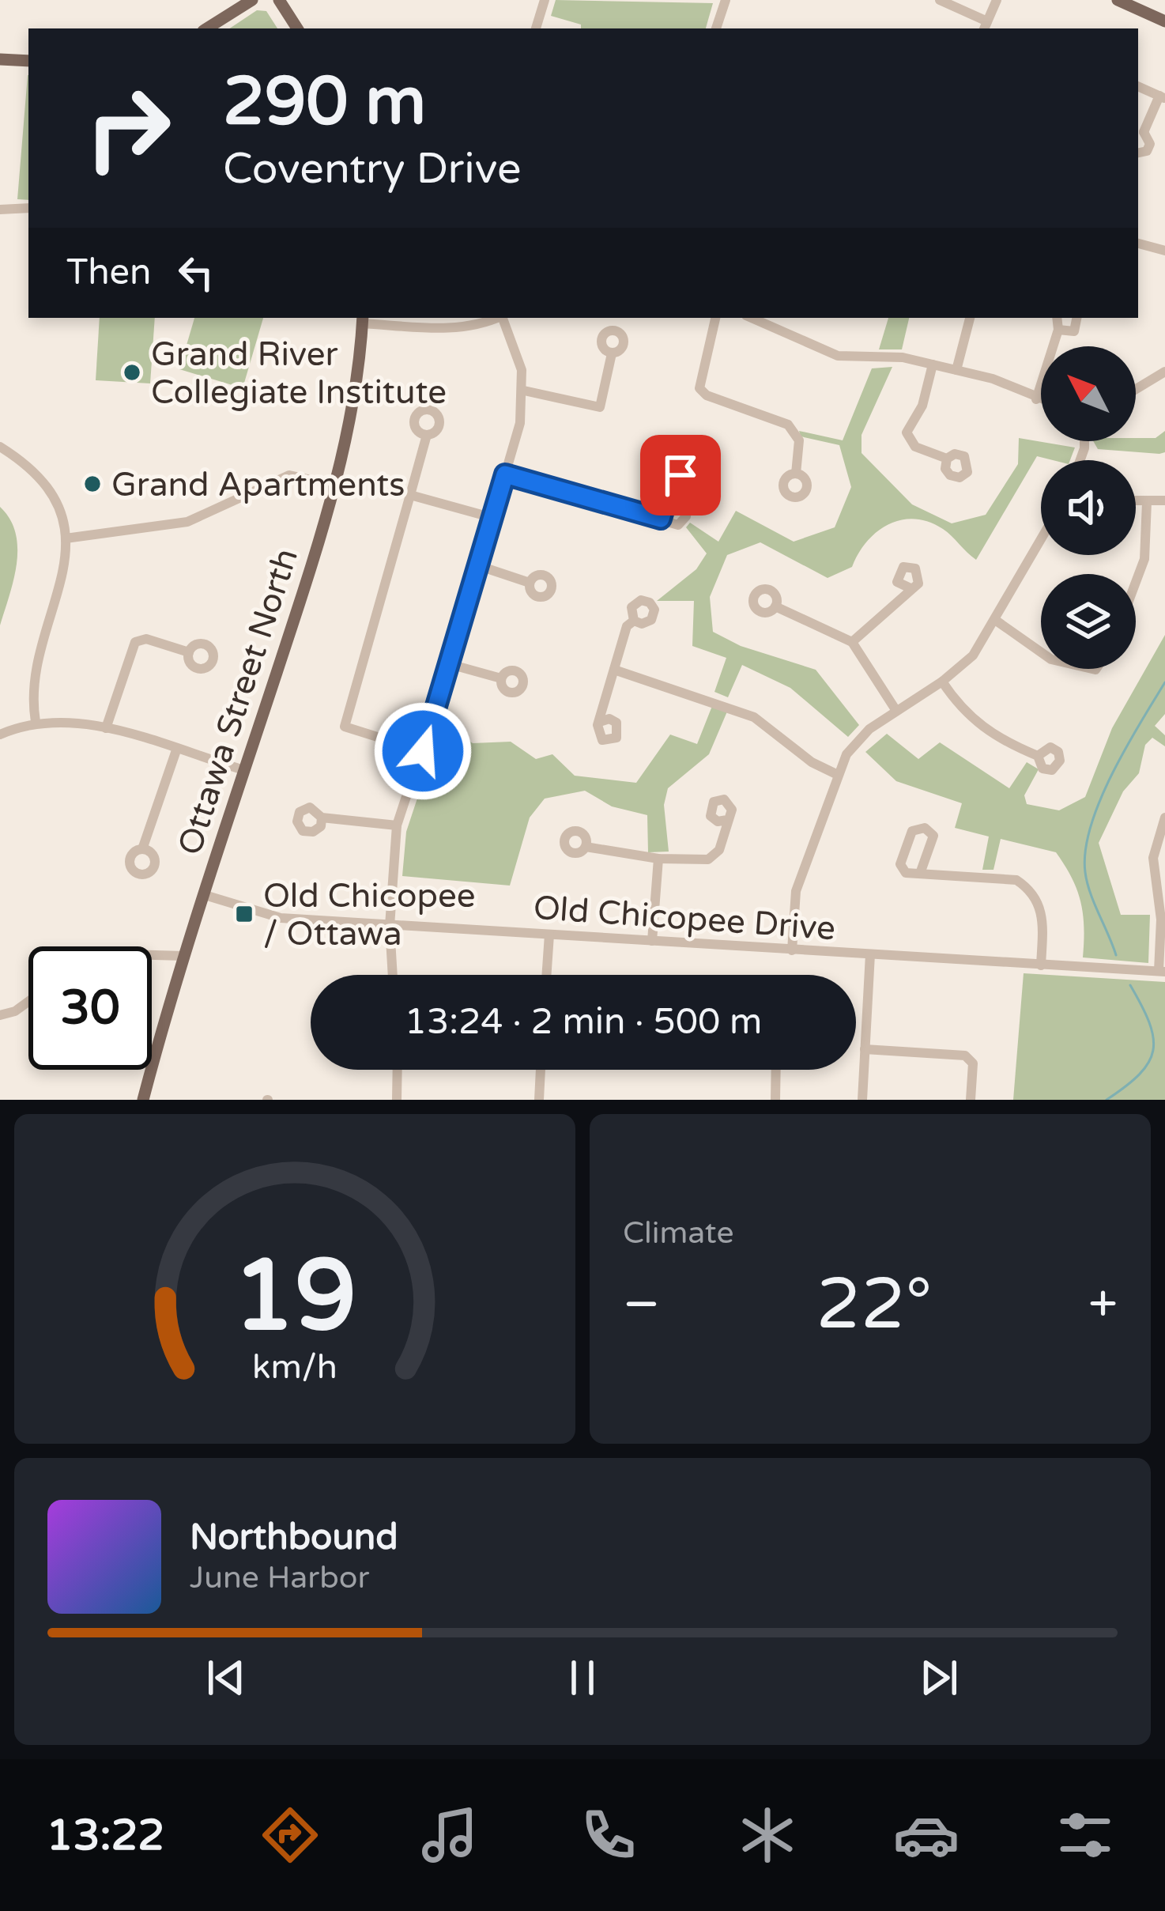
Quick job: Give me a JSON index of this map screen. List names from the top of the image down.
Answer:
{
  "streets": {
    "main road": ["Ottawa Street North"],
    "street": ["Old Chicopee Drive"]
  },
  "crossings": [
    ["Ottawa Street North", "Old Chicopee Drive"]
  ],
  "places": {
    "other": ["Grand River Collegiate Institute", "Grand Apartments"],
    "transit": ["Old Chicopee / Ottawa"]
  },
  "north": "top left",
  "page": {
    "turn": ["290 m", "Coventry Drive"],
    "then": "Then",
    "limit": "30",
    "trip": "13:24 · 2 min · 500 m",
    "tile": "Climate",
    "heat": ["−", "22°", "+"],
    "song": ["Northbound", "June Harbor"],
    "tabs": "13:22",
    "gauge": ["19", "km/h"]
  }
}
